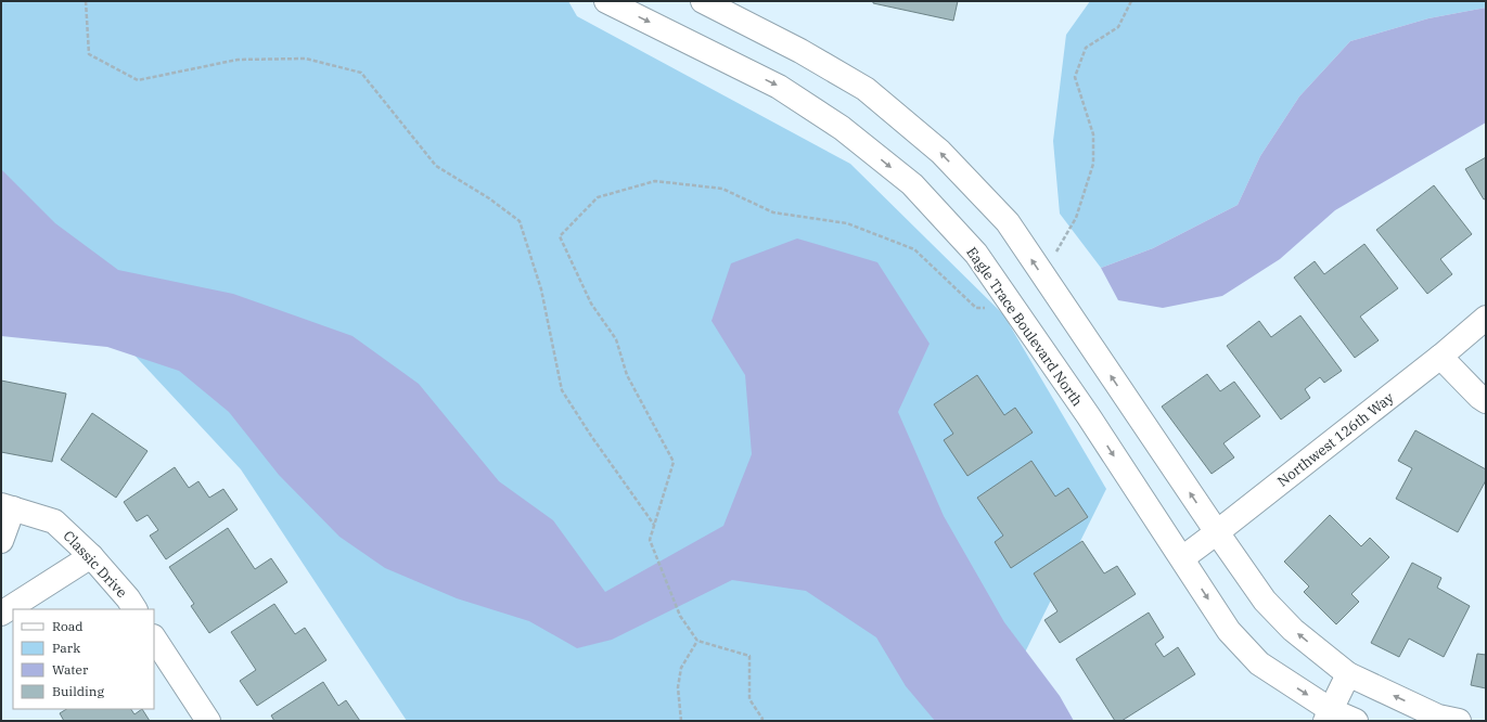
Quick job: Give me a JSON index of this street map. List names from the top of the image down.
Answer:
{
  "streets": {
    "street": ["Eagle Trace Boulevard North", "Northwest 126th Way", "Classic Drive"]
  },
  "crossings": [
    ["Eagle Trace Boulevard North", "Northwest 126th Way"]
  ],
  "legend": [
    "Road",
    "Park",
    "Water",
    "Building"
  ]
}
